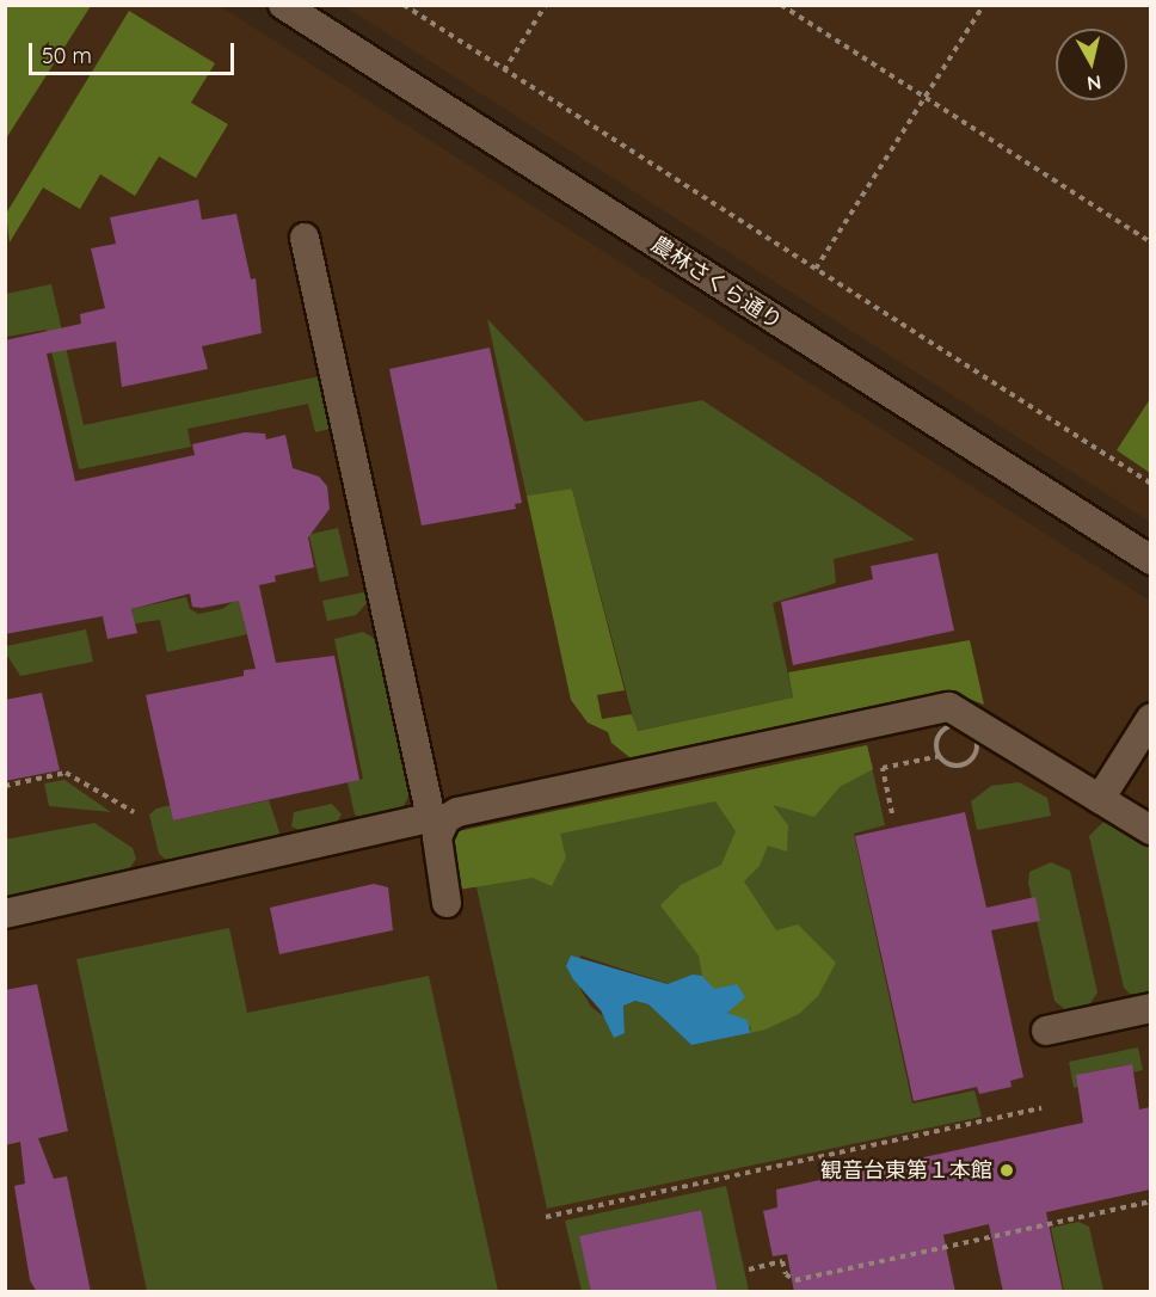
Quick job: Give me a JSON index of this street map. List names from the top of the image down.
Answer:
{
  "streets": {
    "street": ["農林さくら通り"]
  },
  "places": ["観音台東第１本館"],
  "scale_bar": "50 m",
  "north": "bottom"
}
